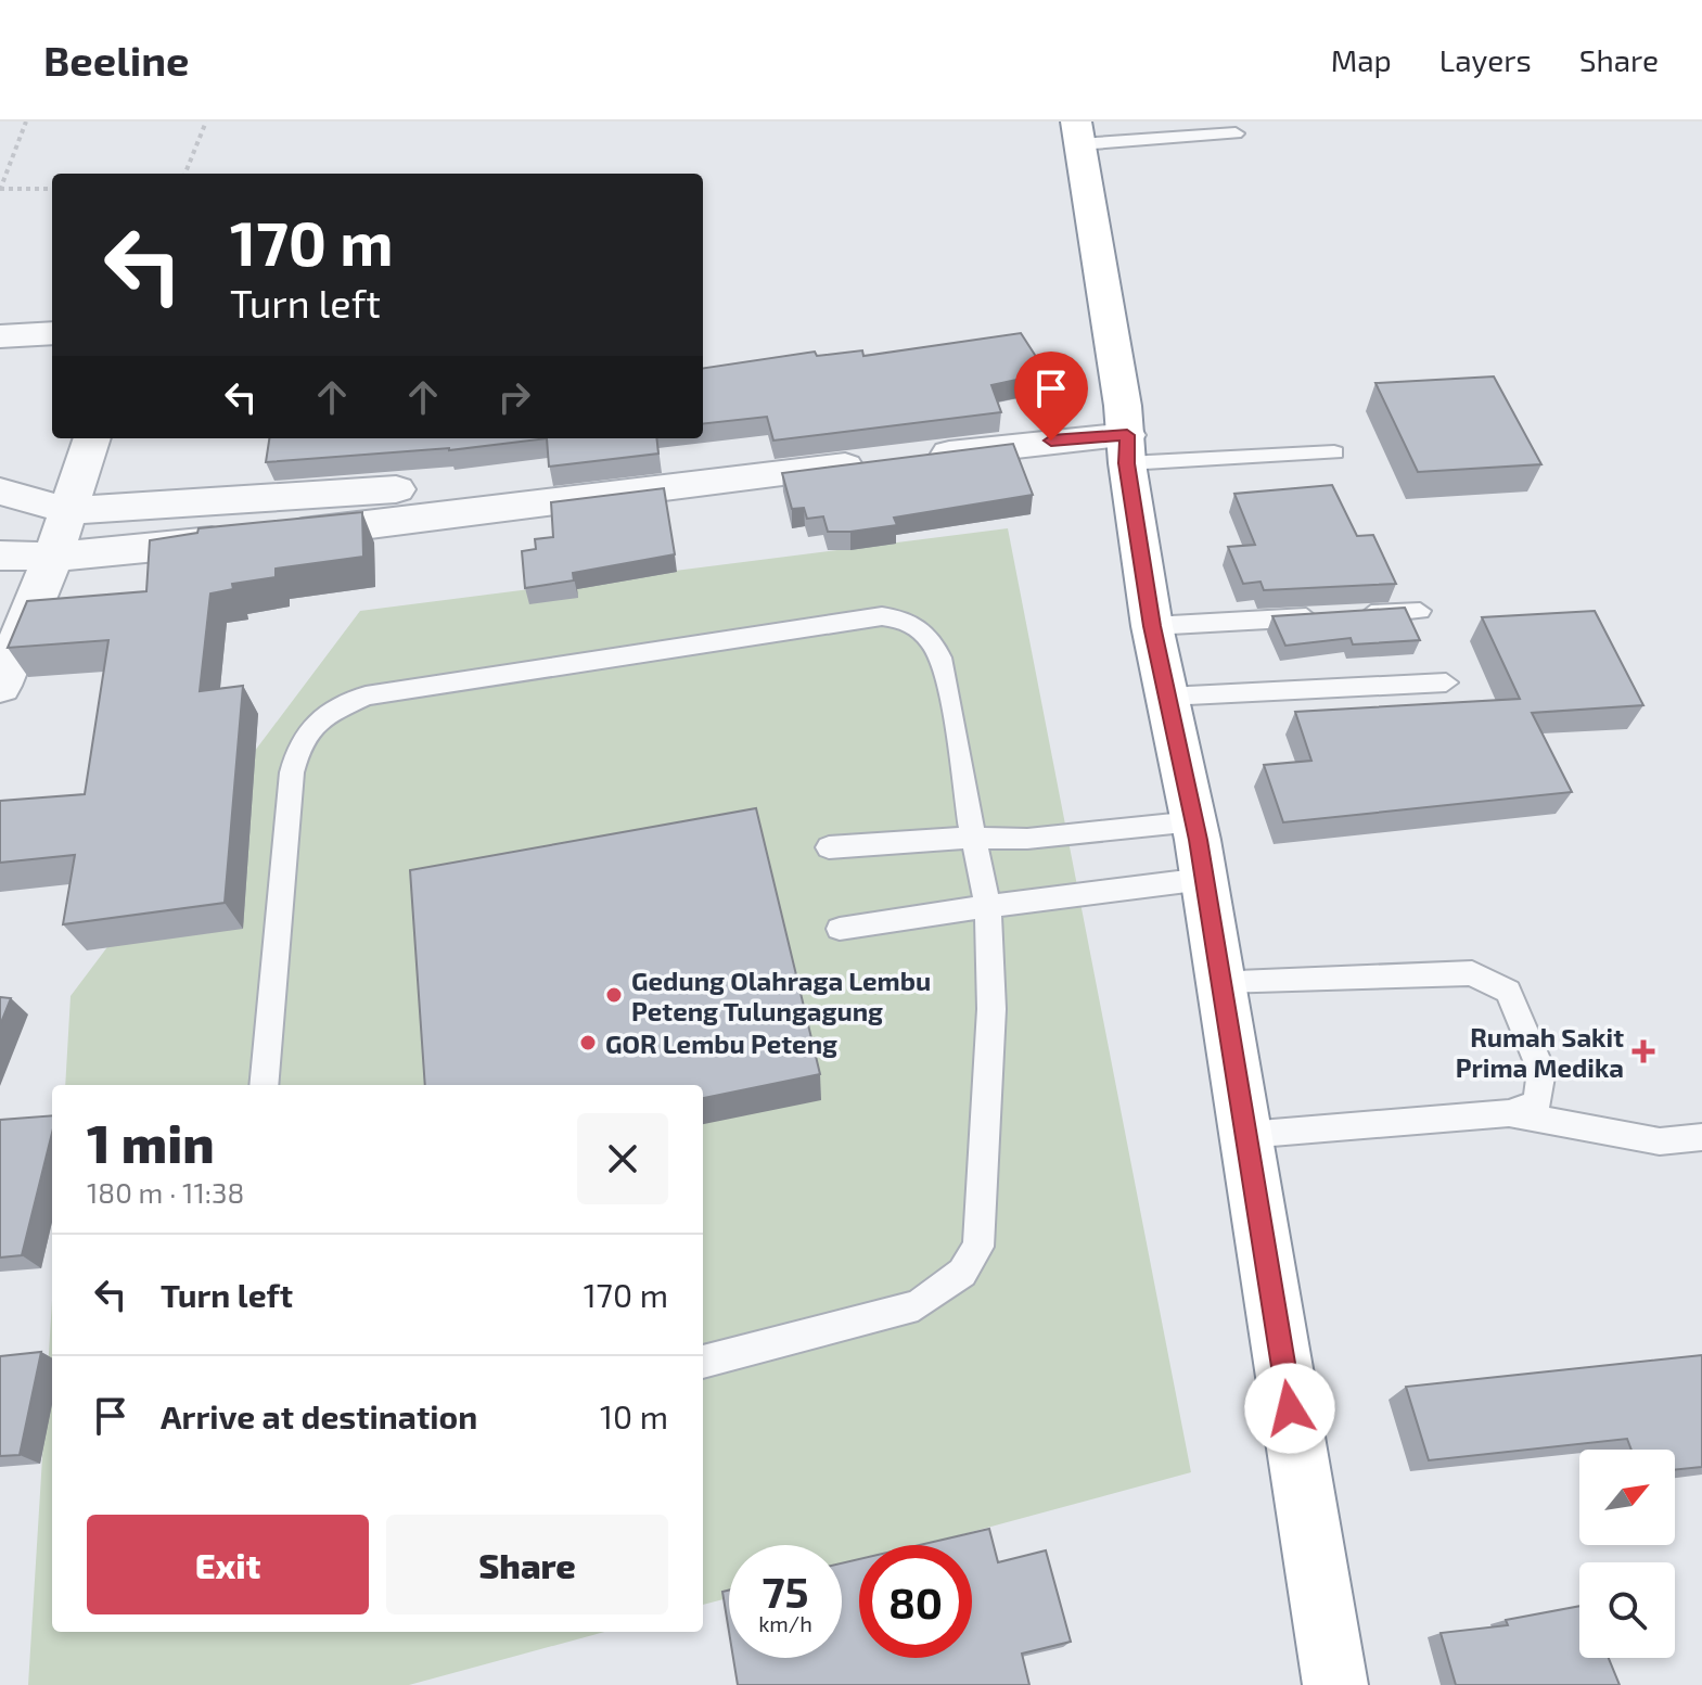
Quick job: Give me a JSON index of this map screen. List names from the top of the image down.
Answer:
{
  "places": {
    "other": ["Gedung Olahraga Lembu Peteng Tulungagung", "GOR Lembu Peteng"],
    "health": ["Rumah Sakit Prima Medika"]
  },
  "north": "top right",
  "page": {
    "header": "Beeline",
    "nav": ["Map", "Layers", "Share"],
    "turn": ["170 m", "Turn left"],
    "heading": ["1 min", "180 m · 11:38"],
    "list": [
      {
        "name": "Turn left",
        "value": "170 m"
      },
      {
        "name": "Arrive at destination",
        "value": "10 m"
      }
    ],
    "buttons": ["Exit", "Share"],
    "speed": "75 km/h",
    "limit": "80"
  }
}
